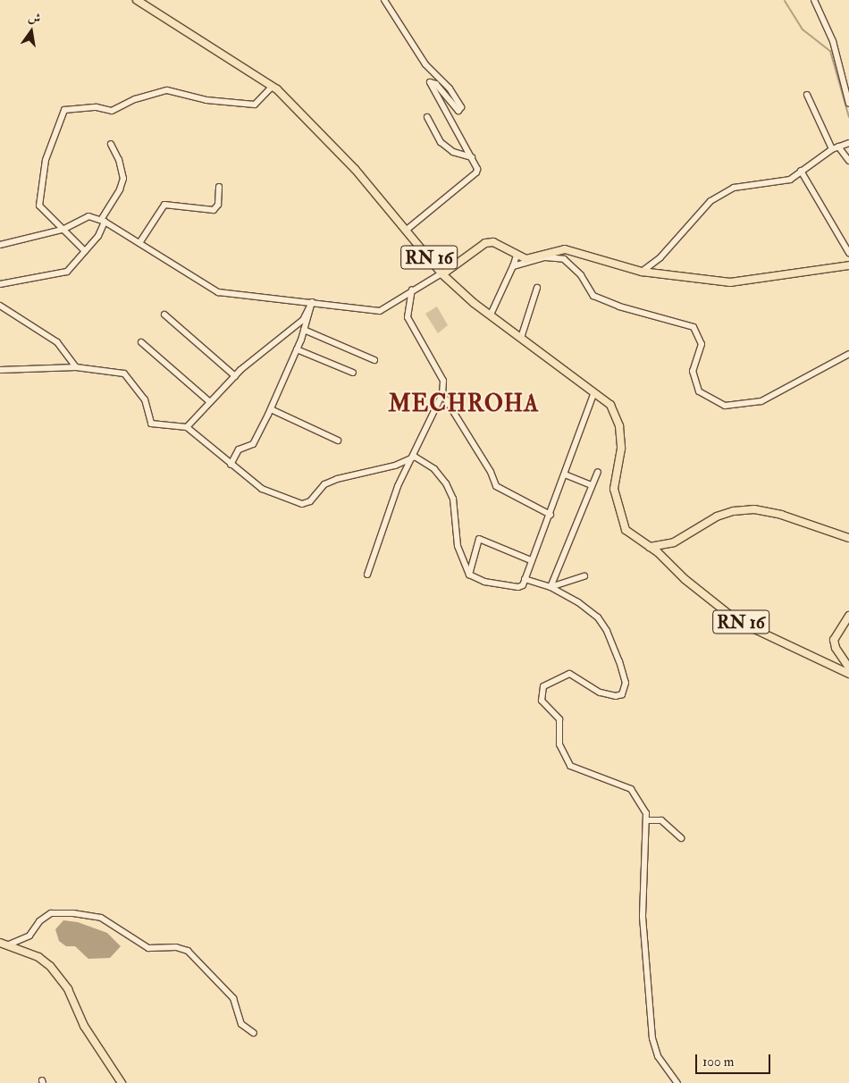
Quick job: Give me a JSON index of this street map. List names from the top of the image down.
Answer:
{
  "streets": {
    "main road": ["RN 16"]
  },
  "districts": ["MECHROHA"],
  "scale_bar": "100 m",
  "north": "top"
}
